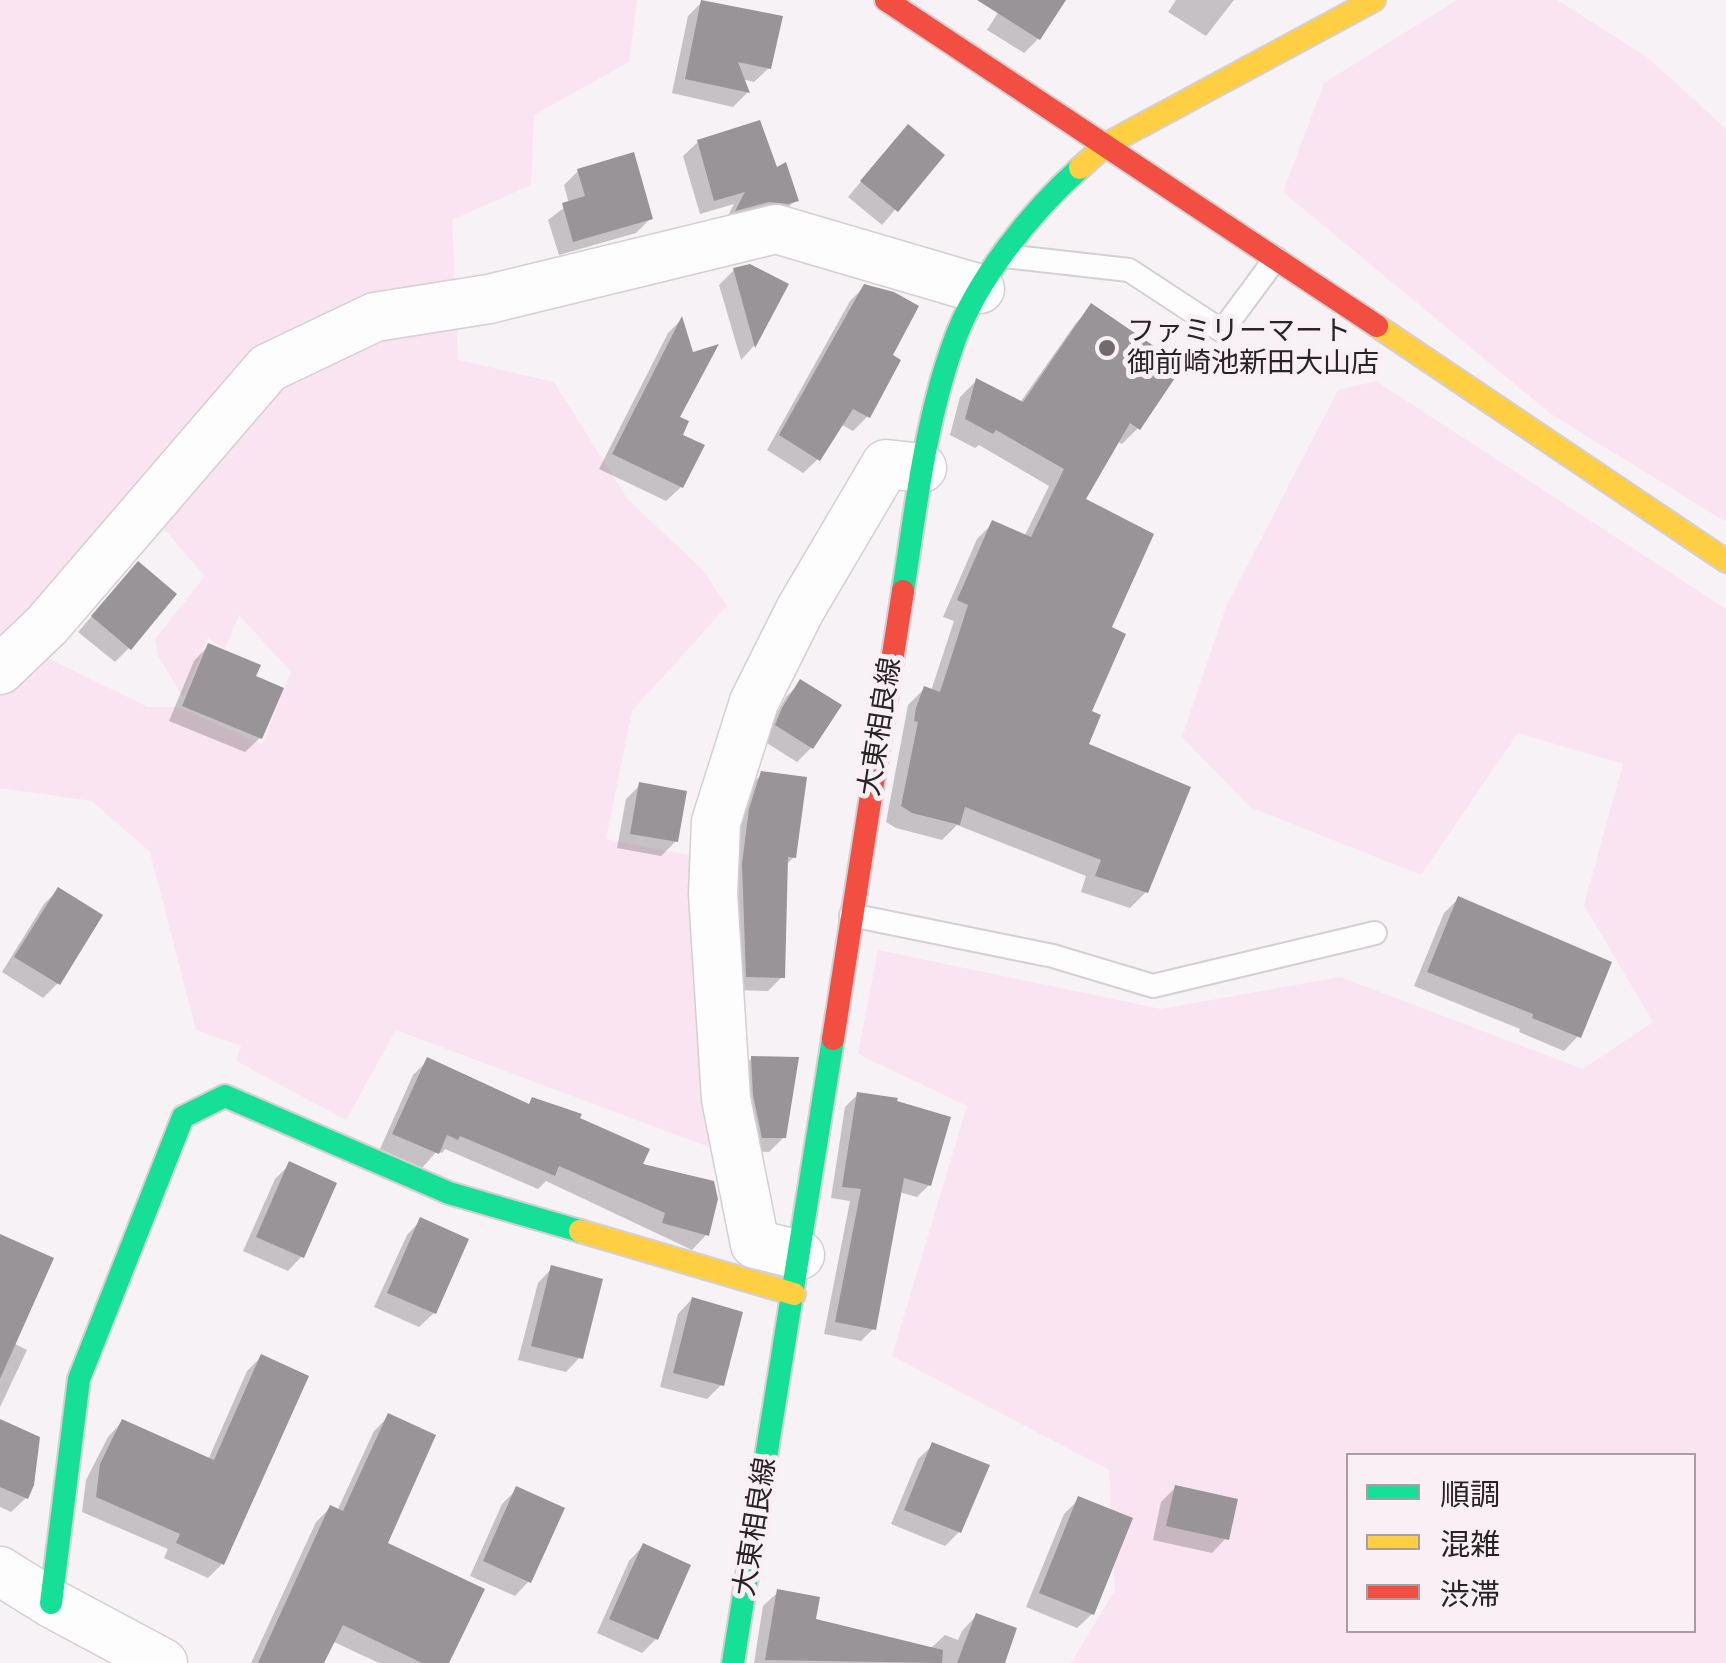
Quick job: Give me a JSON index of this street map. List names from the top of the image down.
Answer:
{
  "streets": {
    "street": ["大東相良線"]
  },
  "places": ["ファミリーマート 御前崎池新田大山店"],
  "legend": ["順調", "混雑", "渋滞"]
}
